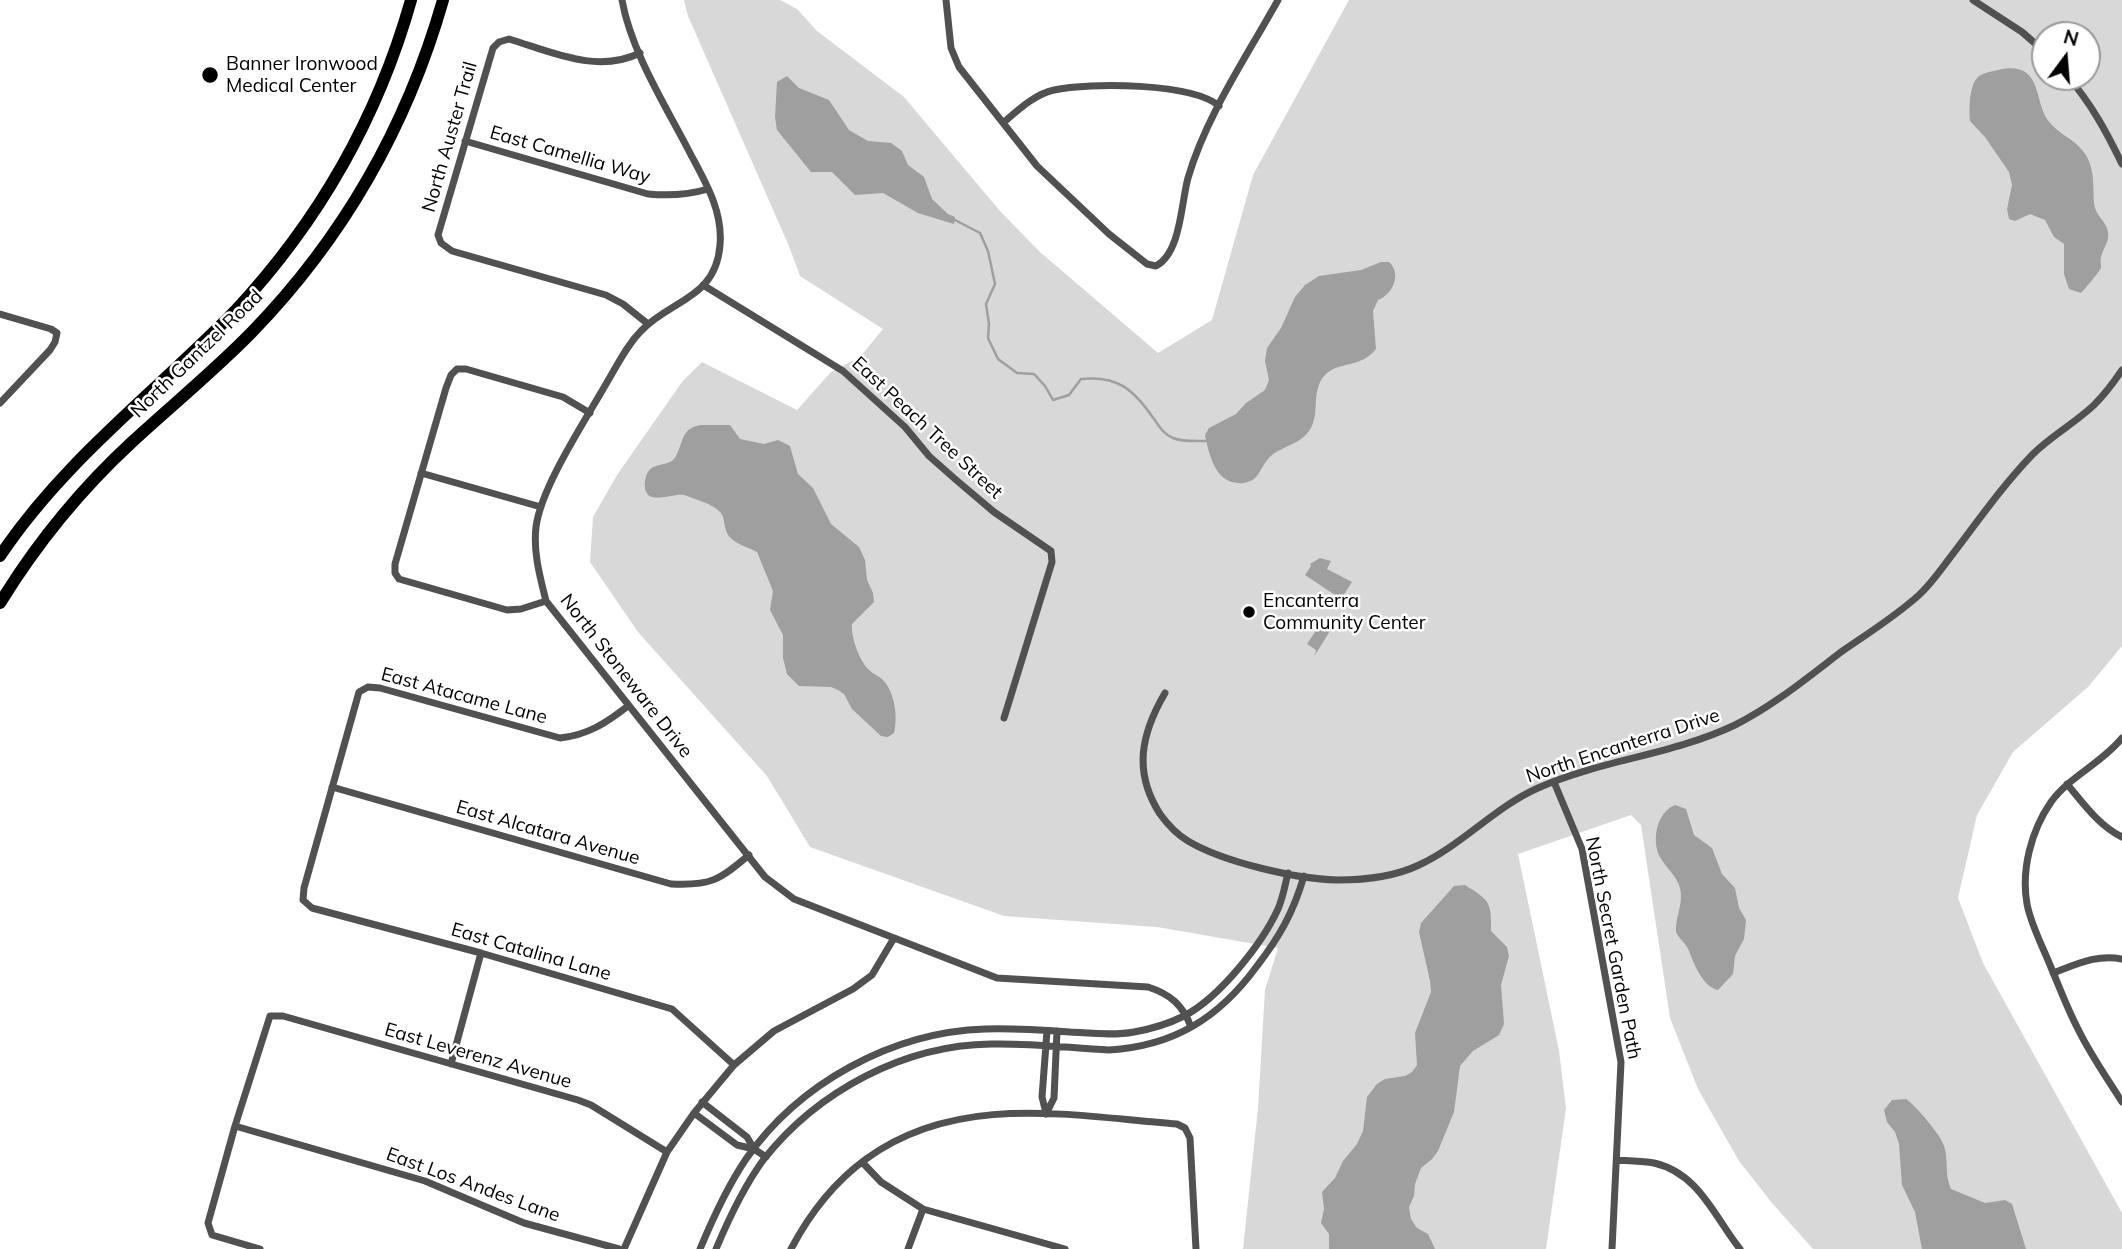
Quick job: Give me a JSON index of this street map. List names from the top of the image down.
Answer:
{
  "streets": {
    "main road": ["North Gantzel Road"],
    "street": [
      "North Auster Trail",
      "East Camellia Way",
      "East Peach Tree Street",
      "North Stoneware Drive",
      "East Atacame Lane",
      "North Encanterra Drive",
      "East Alcatara Avenue",
      "North Secret Garden Path",
      "East Catalina Lane",
      "East Leverenz Avenue",
      "East Los Andes Lane"
    ]
  },
  "crossings": [
    ["North Auster Trail", "East Camellia Way"],
    ["North Auster Trail", "North Stoneware Drive"],
    ["East Camellia Way", "North Stoneware Drive"],
    ["East Peach Tree Street", "North Stoneware Drive"],
    ["North Stoneware Drive", "East Atacame Lane"],
    ["North Stoneware Drive", "East Alcatara Avenue"],
    ["East Atacame Lane", "East Alcatara Avenue"],
    ["East Atacame Lane", "East Catalina Lane"],
    ["North Encanterra Drive", "North Secret Garden Path"],
    ["East Alcatara Avenue", "East Catalina Lane"],
    ["East Leverenz Avenue", "East Los Andes Lane"]
  ],
  "places": ["Banner Ironwood Medical Center", "Encanterra Community Center"],
  "north": "top"
}
